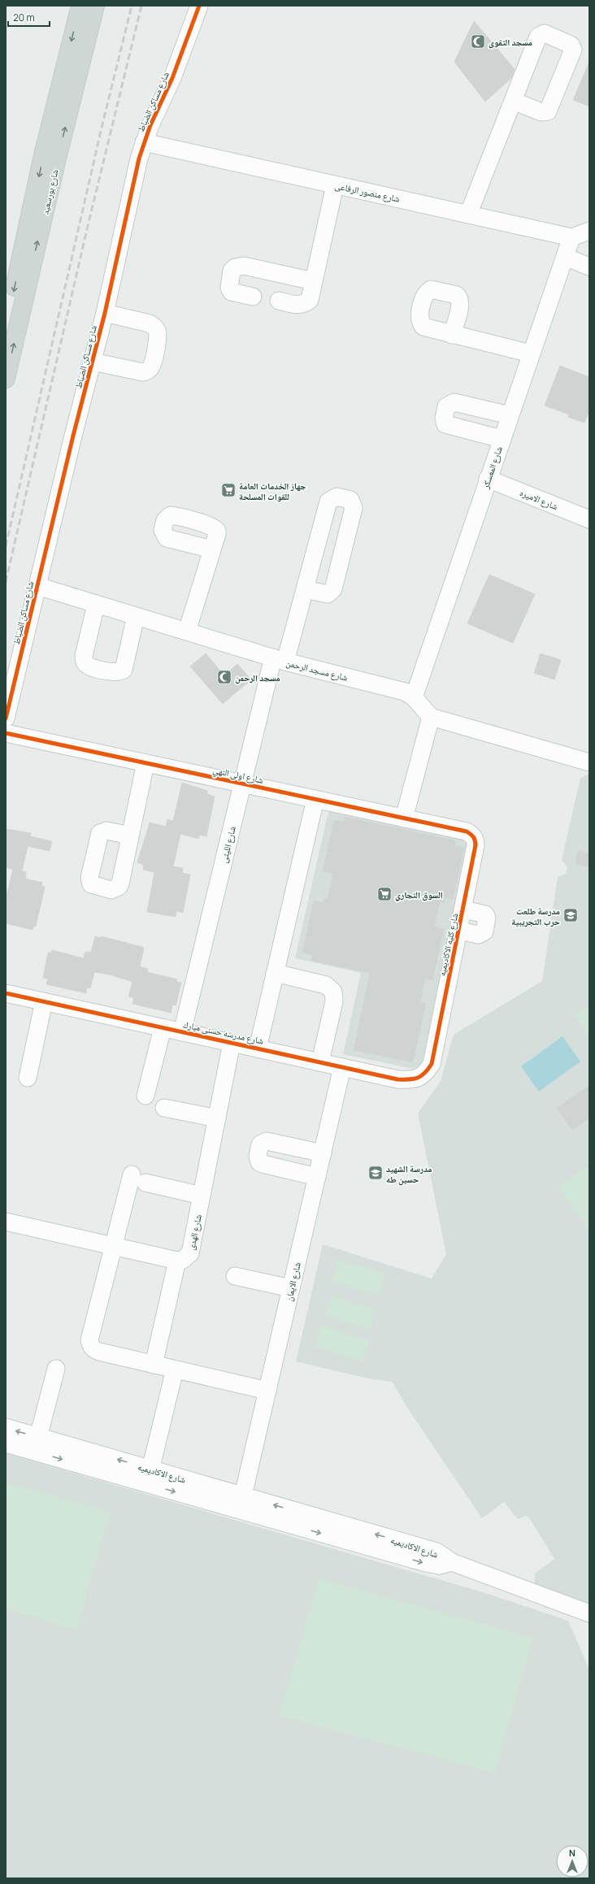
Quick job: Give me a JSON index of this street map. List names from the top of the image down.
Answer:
{
  "streets": {
    "main road": ["شارع بورسعيد"],
    "street": [
      "شارع مساكن الضباط",
      "شارع منصور الرفاعى",
      "شارع المعسكر",
      "شارع الاميره",
      "شارع مسجد الرحمن",
      "شارع اولى النهي",
      "شارع الليثى",
      "شارع كليه الاكاديميه",
      "شارع مدرسه حسنى مبارك",
      "شارع الهدى",
      "شارع الايمان",
      "شارع الاكاديميه"
    ]
  },
  "crossings": [
    ["شارع مساكن الضباط", "شارع منصور الرفاعى"],
    ["شارع مساكن الضباط", "شارع مسجد الرحمن"],
    ["شارع منصور الرفاعى", "شارع المعسكر"],
    ["شارع المعسكر", "شارع الاميره"],
    ["شارع المعسكر", "شارع مسجد الرحمن"],
    ["شارع مسجد الرحمن", "شارع الليثى"],
    ["شارع اولى النهي", "شارع الليثى"],
    ["شارع اولى النهي", "شارع كليه الاكاديميه"],
    ["شارع الليثى", "شارع مدرسه حسنى مبارك"],
    ["شارع كليه الاكاديميه", "شارع مدرسه حسنى مبارك"],
    ["شارع مدرسه حسنى مبارك", "شارع الهدى"],
    ["شارع مدرسه حسنى مبارك", "شارع الايمان"],
    ["شارع الايمان", "شارع الاكاديميه"]
  ],
  "places": {
    "mosque": ["مسجد التقوى", "مسجد الرحمن"],
    "supermarket": ["جهاز الخدمات العامة للقوات المسلحة", "السوق التجاري"],
    "school or university": ["مدرسة طلعت حرب التجريبية", "مدرسة الشهيد حسين طه"]
  },
  "scale_bar": "20 m",
  "north": "top"
}
